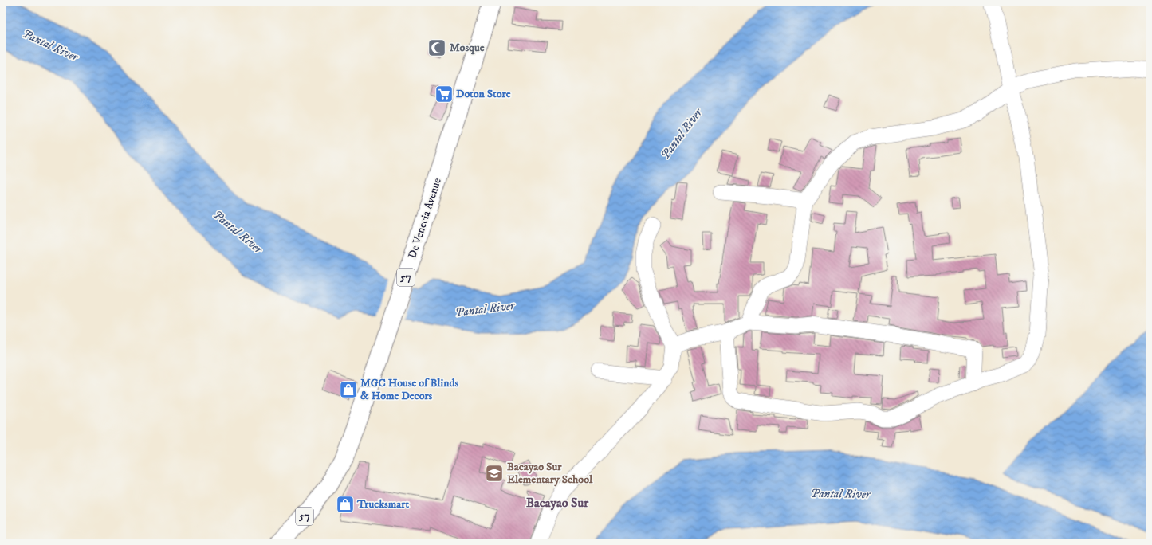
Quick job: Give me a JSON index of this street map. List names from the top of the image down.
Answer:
{
  "streets": {
    "highway": ["De Venecia Avenue", "57"]
  },
  "districts": ["Bacayao Sur"],
  "water": ["Pantal River"],
  "places": {
    "mosque": ["Mosque"],
    "supermarket": ["Doton Store"],
    "shop": ["MGC House of Blinds & Home Decors", "Trucksmart"],
    "school or university": ["Bacayao Sur Elementary School"]
  }
}
